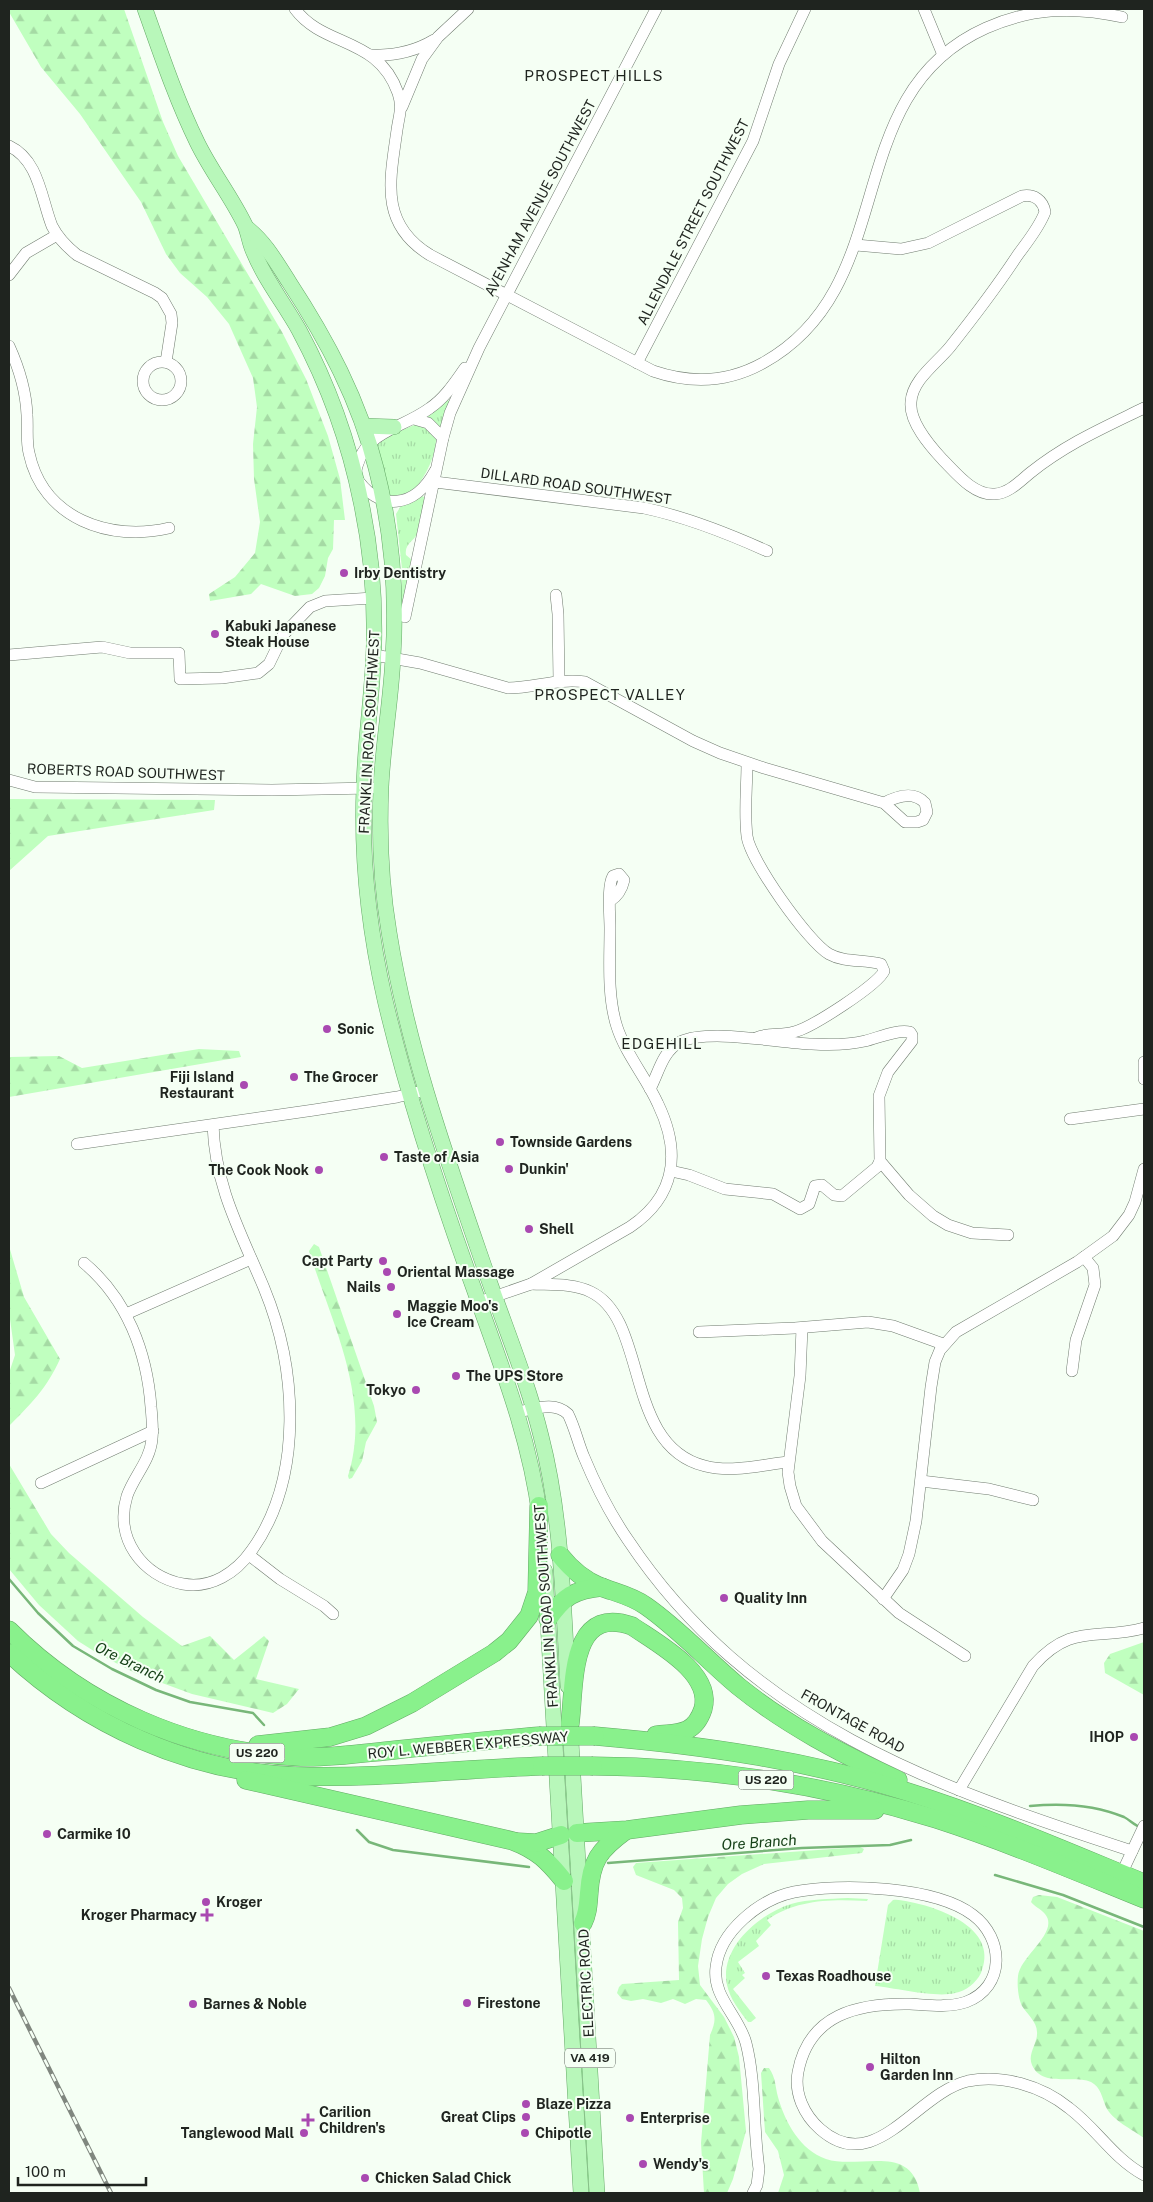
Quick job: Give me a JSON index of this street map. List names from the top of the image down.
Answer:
{
  "streets": {
    "highway": ["ROY L. WEBBER EXPRESSWAY", "US 220"],
    "main road": ["FRANKLIN ROAD SOUTHWEST", "ELECTRIC ROAD", "VA 419"],
    "street": [
      "AVENHAM AVENUE SOUTHWEST",
      "ALLENDALE STREET SOUTHWEST",
      "DILLARD ROAD SOUTHWEST",
      "ROBERTS ROAD SOUTHWEST",
      "FRONTAGE ROAD"
    ]
  },
  "crossings": [
    ["AVENHAM AVENUE SOUTHWEST", "DILLARD ROAD SOUTHWEST"],
    ["AVENHAM AVENUE SOUTHWEST", "FRANKLIN ROAD SOUTHWEST"],
    ["FRANKLIN ROAD SOUTHWEST", "ROBERTS ROAD SOUTHWEST"],
    ["FRANKLIN ROAD SOUTHWEST", "FRONTAGE ROAD"],
    ["FRANKLIN ROAD SOUTHWEST", "ELECTRIC ROAD"],
    ["FRANKLIN ROAD SOUTHWEST", "VA 419"],
    ["ROY L. WEBBER EXPRESSWAY", "US 220"],
    ["ELECTRIC ROAD", "VA 419"]
  ],
  "districts": ["PROSPECT HILLS", "PROSPECT VALLEY", "EDGEHILL"],
  "water": ["Ore Branch"],
  "places": {
    "other": [
      "Irby Dentistry",
      "Kabuki Japanese Steak House",
      "Sonic",
      "The Grocer",
      "Fiji Island Restaurant",
      "Townside Gardens",
      "Taste of Asia",
      "Dunkin'",
      "The Cook Nook",
      "Shell",
      "Capt Party",
      "Oriental Massage",
      "Nails",
      "Maggie Moo's Ice Cream",
      "The UPS Store",
      "Tokyo",
      "Quality Inn",
      "IHOP",
      "Carmike 10",
      "Kroger",
      "Texas Roadhouse",
      "Firestone",
      "Barnes & Noble",
      "Hilton Garden Inn",
      "Blaze Pizza",
      "Great Clips",
      "Enterprise",
      "Tanglewood Mall",
      "Chipotle",
      "Wendy's",
      "Chicken Salad Chick"
    ],
    "health": ["Kroger Pharmacy", "Carilion Children's"]
  },
  "scale_bar": "100 m"
}
